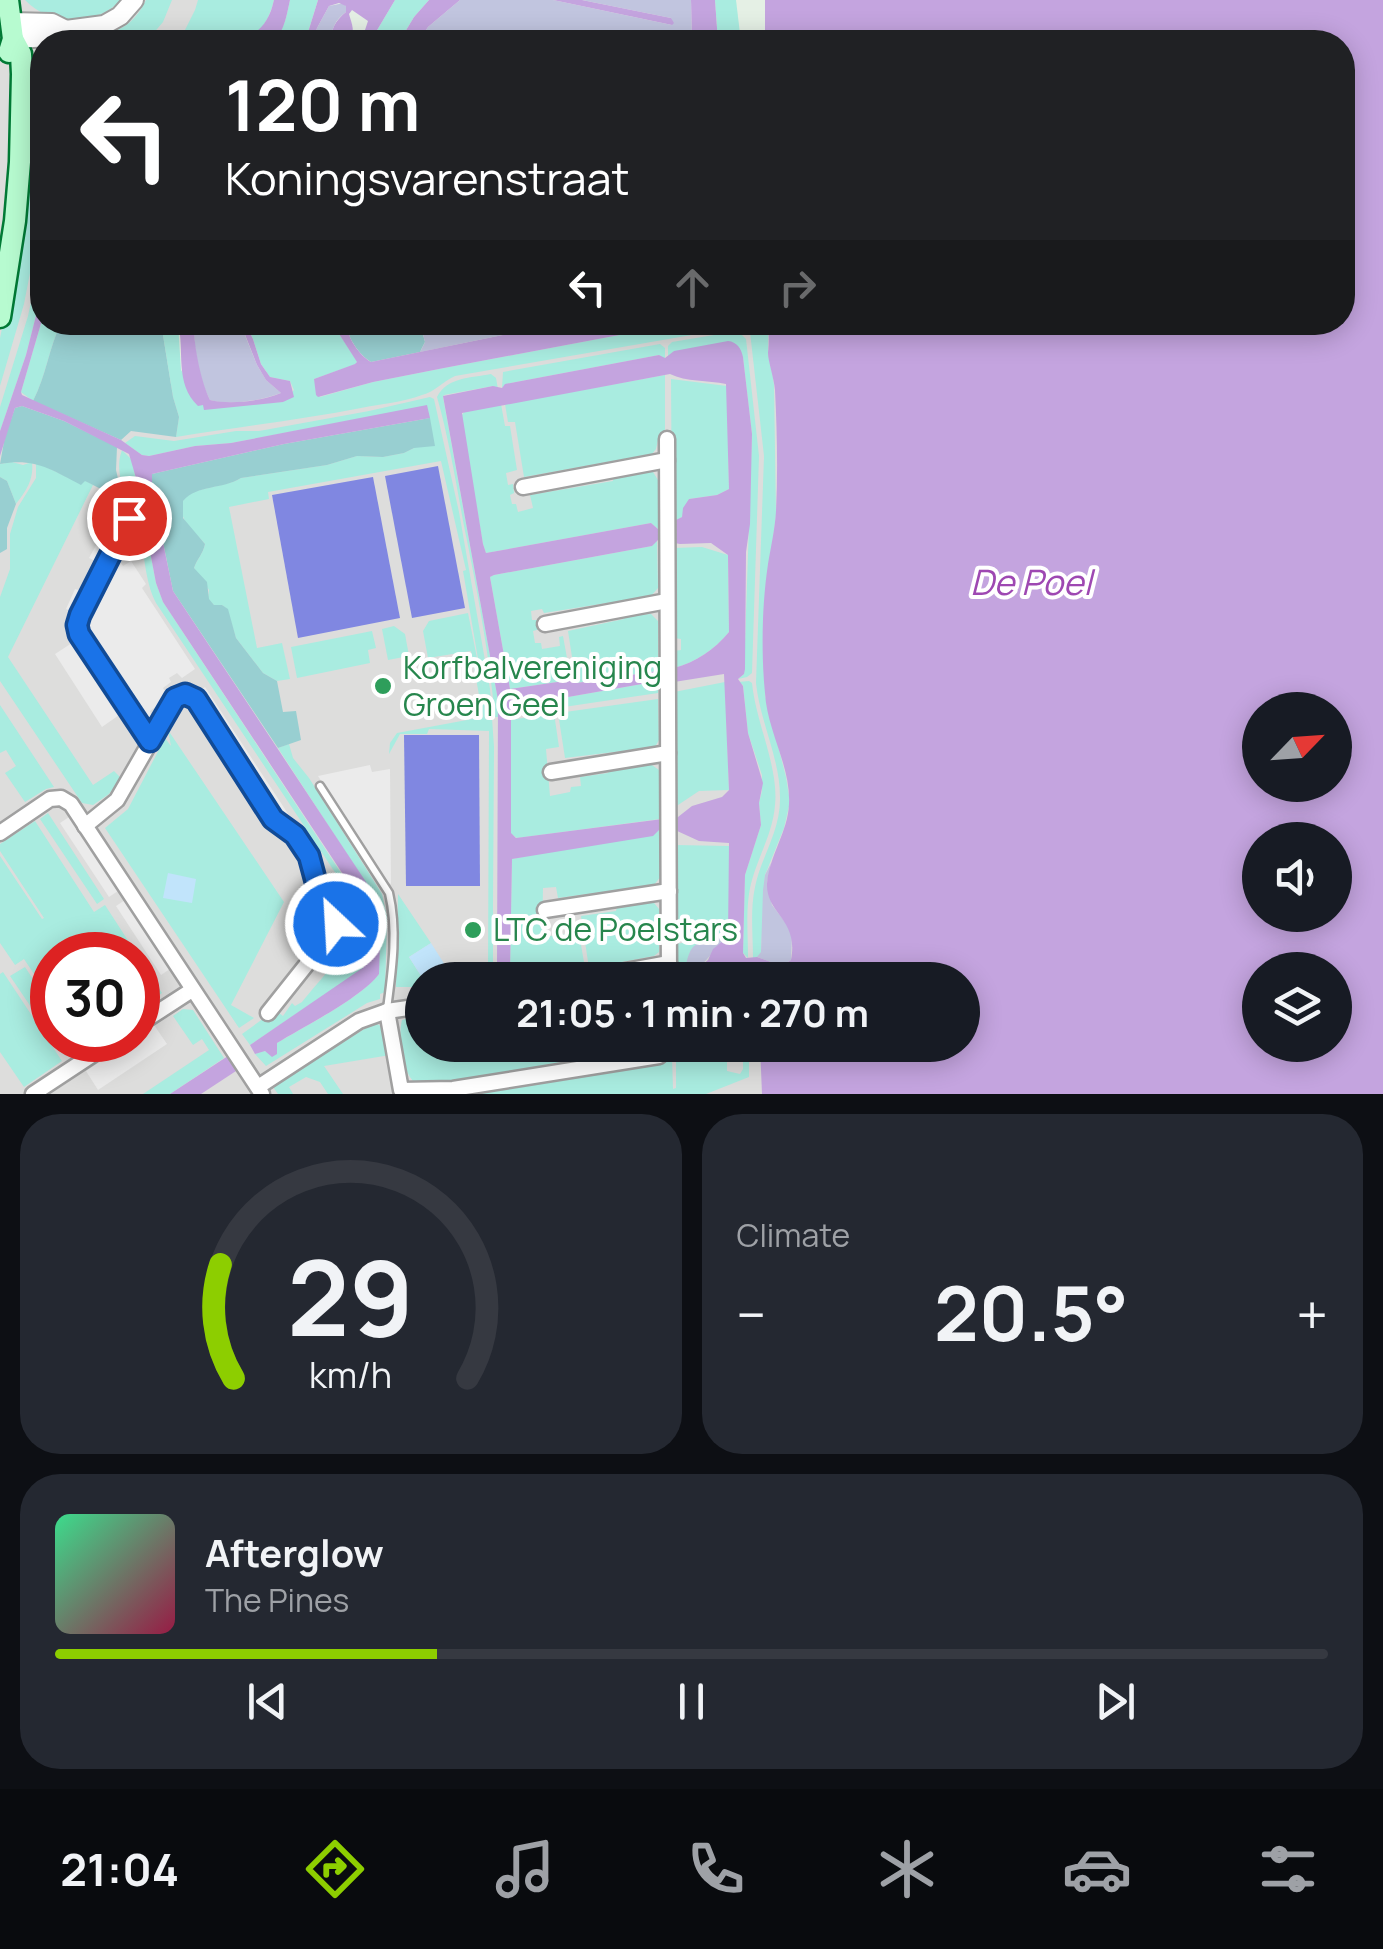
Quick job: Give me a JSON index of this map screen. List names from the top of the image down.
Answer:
{
  "water": ["De Poel"],
  "places": ["Korfbalvereniging Groen Geel", "LTC de Poelstars"],
  "north": "top right",
  "page": {
    "turn": ["120 m", "Koningsvarenstraat"],
    "limit": "30",
    "trip": "21:05 · 1 min · 270 m",
    "tile": "Climate",
    "heat": ["−", "20.5°", "+"],
    "song": ["Afterglow", "The Pines"],
    "tabs": "21:04",
    "gauge": ["29", "km/h"]
  }
}
